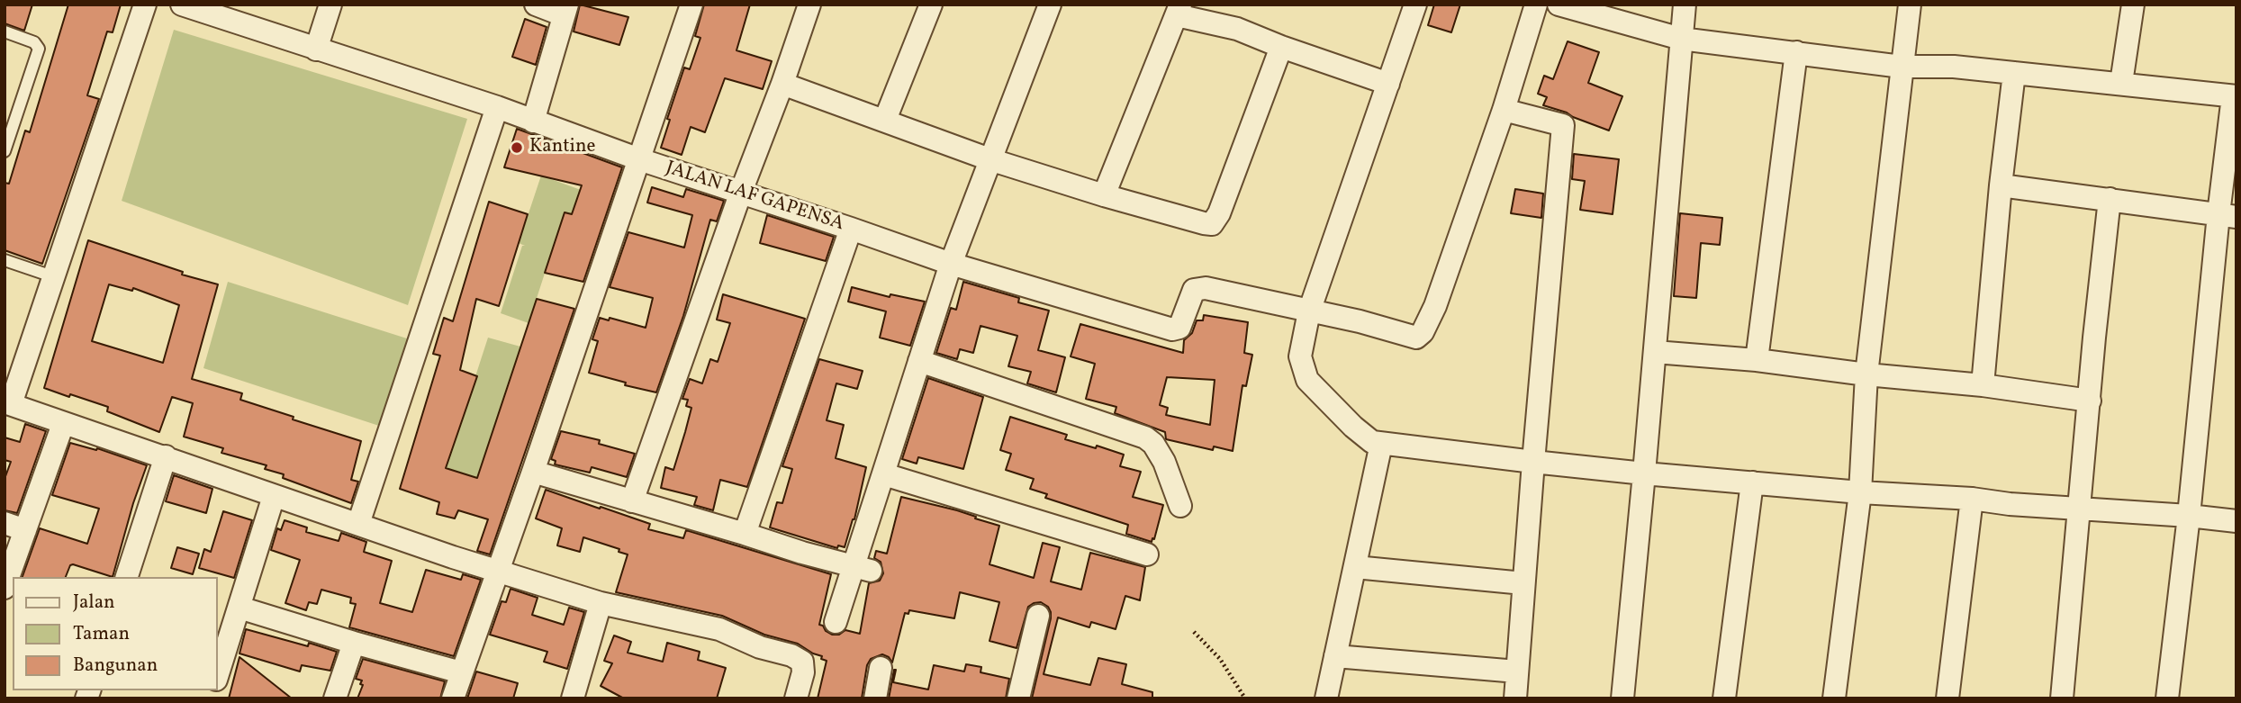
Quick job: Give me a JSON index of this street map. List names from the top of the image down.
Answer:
{
  "streets": {
    "street": ["JALAN LAF GAPENSA"]
  },
  "places": ["Kantine"],
  "legend": ["Jalan", "Taman", "Bangunan"]
}
